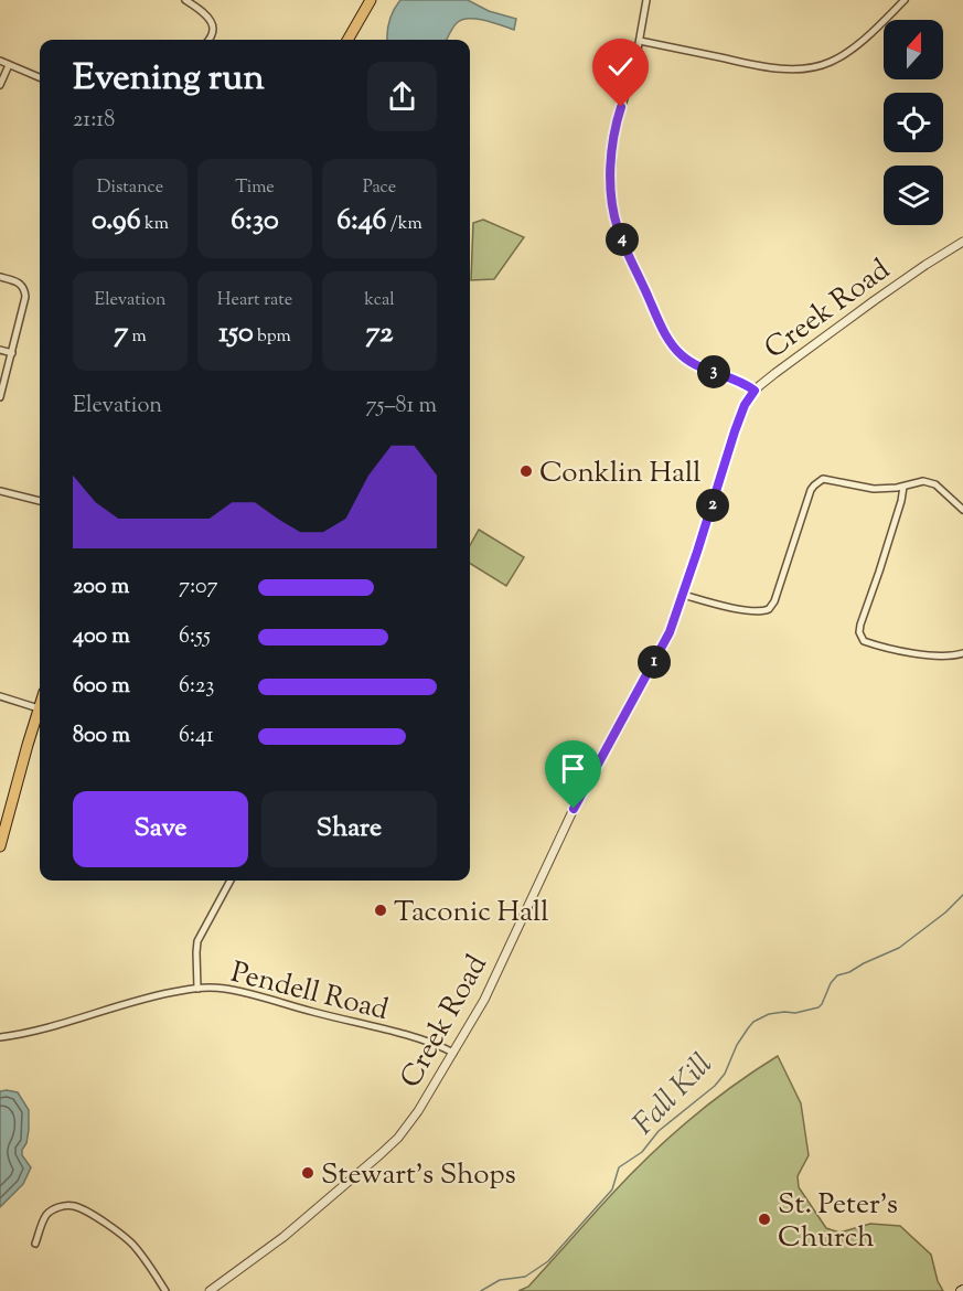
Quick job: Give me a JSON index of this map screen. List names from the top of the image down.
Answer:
{
  "streets": {
    "street": ["Creek Road", "Pendell Road"]
  },
  "crossings": [
    ["Creek Road", "Pendell Road"]
  ],
  "water": ["Fall Kill"],
  "places": [
    "Conklin Hall",
    "Taconic Hall",
    "Stewart's Shops",
    "St. Peter's Church"
  ],
  "north": "top",
  "page": {
    "heading": ["Evening run", "21:18"],
    "stats": [
      ["Distance", "0.96 km"],
      ["Time", "6:30"],
      ["Pace", "6:46 /km"],
      ["Elevation", "7 m"],
      ["Heart rate", "150 bpm"],
      ["kcal", "72"]
    ],
    "pins": [
      "4",
      "3",
      "2",
      "1"
    ],
    "chart": ["Elevation", "75–81 m"],
    "list": [
      {
        "name": "200 m",
        "note": "7:07"
      },
      {
        "name": "400 m",
        "note": "6:55"
      },
      {
        "name": "600 m",
        "note": "6:23"
      },
      {
        "name": "800 m",
        "note": "6:41"
      }
    ],
    "buttons": ["Save", "Share"]
  }
}
